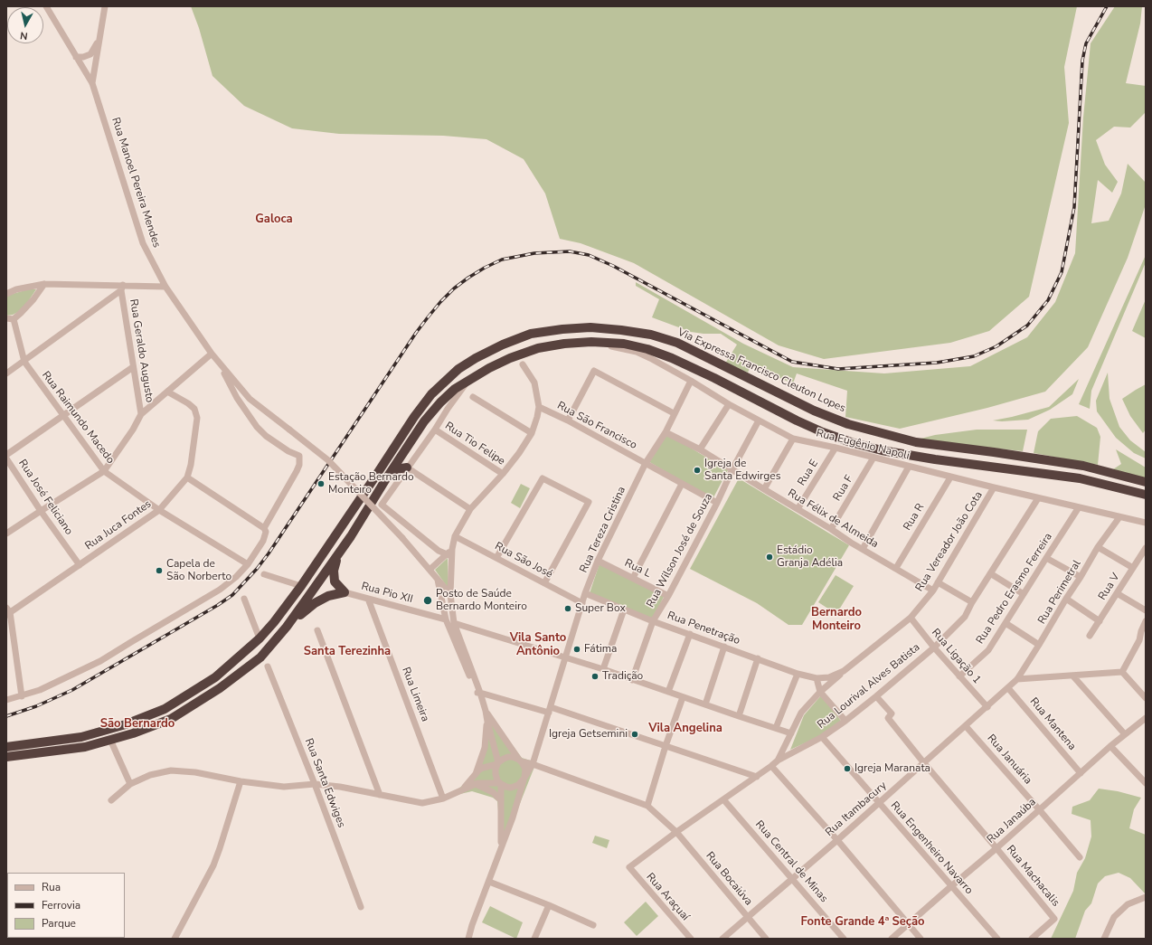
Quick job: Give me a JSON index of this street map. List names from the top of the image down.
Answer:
{
  "streets": {
    "highway": ["Via Expressa Francisco Cleuton Lopes"],
    "street": [
      "Rua Manoel Pereira Mendes",
      "Rua Geraldo Augusto",
      "Rua Raimundo Macedo",
      "Rua São Francisco",
      "Rua Tio Felipe",
      "Rua Eugênio Napoli",
      "Rua E",
      "Rua F",
      "Rua José Feliciano",
      "Rua R",
      "Rua Félix de Almeida",
      "Rua Juca Fontes",
      "Rua Tereza Cristina",
      "Rua Vereador João Cota",
      "Rua Wilson José de Souza",
      "Rua São José",
      "Rua L",
      "Rua V",
      "Rua Pedro Erasmo Ferreira",
      "Rua Perimetral",
      "Rua Pio XII",
      "Rua Penetração",
      "Rua Ligação 1",
      "Rua Lourival Alves Batista",
      "Rua Limeira",
      "Rua Mantena",
      "Rua Januária",
      "Rua Santa Edwiges",
      "Rua Itambacury",
      "Rua Janaúba",
      "Rua Engenheiro Navarro",
      "Rua Central de Minas",
      "Rua Machacalis",
      "Rua Bocaiúva",
      "Rua Araçuaí"
    ]
  },
  "crossings": [
    ["Rua Raimundo Macedo", "Rua Juca Fontes"],
    ["Rua São Francisco", "Rua Tereza Cristina"],
    ["Rua São Francisco", "Rua Wilson José de Souza"],
    ["Rua Eugênio Napoli", "Rua E"],
    ["Rua Eugênio Napoli", "Rua F"],
    ["Rua Eugênio Napoli", "Rua R"],
    ["Rua Eugênio Napoli", "Rua Tereza Cristina"],
    ["Rua Eugênio Napoli", "Rua Vereador João Cota"],
    ["Rua Eugênio Napoli", "Rua Wilson José de Souza"],
    ["Rua Eugênio Napoli", "Rua Pedro Erasmo Ferreira"],
    ["Rua Eugênio Napoli", "Rua Perimetral"],
    ["Rua Eugênio Napoli", "Rua Lourival Alves Batista"],
    ["Rua E", "Rua Félix de Almeida"],
    ["Rua F", "Rua Félix de Almeida"],
    ["Rua José Feliciano", "Rua Juca Fontes"],
    ["Rua R", "Rua Félix de Almeida"],
    ["Rua Félix de Almeida", "Rua Tereza Cristina"],
    ["Rua Félix de Almeida", "Rua Vereador João Cota"],
    ["Rua Félix de Almeida", "Rua Wilson José de Souza"],
    ["Rua Tereza Cristina", "Rua São José"],
    ["Rua Tereza Cristina", "Rua L"],
    ["Rua Tereza Cristina", "Rua Penetração"],
    ["Rua Vereador João Cota", "Rua Penetração"],
    ["Rua Vereador João Cota", "Rua Ligação 1"],
    ["Rua Wilson José de Souza", "Rua L"],
    ["Rua Wilson José de Souza", "Rua Penetração"],
    ["Rua Pedro Erasmo Ferreira", "Rua Ligação 1"],
    ["Rua Perimetral", "Rua Itambacury"],
    ["Rua Pio XII", "Rua Limeira"],
    ["Rua Ligação 1", "Rua Lourival Alves Batista"],
    ["Rua Ligação 1", "Rua Itambacury"],
    ["Rua Lourival Alves Batista", "Rua Engenheiro Navarro"],
    ["Rua Lourival Alves Batista", "Rua Central de Minas"],
    ["Rua Lourival Alves Batista", "Rua Machacalis"],
    ["Rua Lourival Alves Batista", "Rua Bocaiúva"],
    ["Rua Lourival Alves Batista", "Rua Araçuaí"],
    ["Rua Mantena", "Rua Itambacury"],
    ["Rua Mantena", "Rua Janaúba"],
    ["Rua Januária", "Rua Itambacury"],
    ["Rua Januária", "Rua Janaúba"],
    ["Rua Itambacury", "Rua Engenheiro Navarro"],
    ["Rua Itambacury", "Rua Central de Minas"],
    ["Rua Itambacury", "Rua Machacalis"],
    ["Rua Itambacury", "Rua Bocaiúva"],
    ["Rua Janaúba", "Rua Engenheiro Navarro"],
    ["Rua Janaúba", "Rua Machacalis"]
  ],
  "districts": [
    "Galoca",
    "Bernardo Monteiro",
    "Vila Santo Antônio",
    "Santa Terezinha",
    "São Bernardo",
    "Vila Angelina",
    "Fonte Grande 4ª Seção"
  ],
  "places": [
    "Igreja de Santa Edwirges",
    "Estação Bernardo Monteiro",
    "Estádio Granja Adélia",
    "Capela de São Norberto",
    "Posto de Saúde Bernardo Monteiro",
    "Super Box",
    "Fátima",
    "Tradição",
    "Igreja Getsemini",
    "Igreja Maranata"
  ],
  "legend": ["Rua", "Ferrovia", "Parque"],
  "north": "bottom"
}
